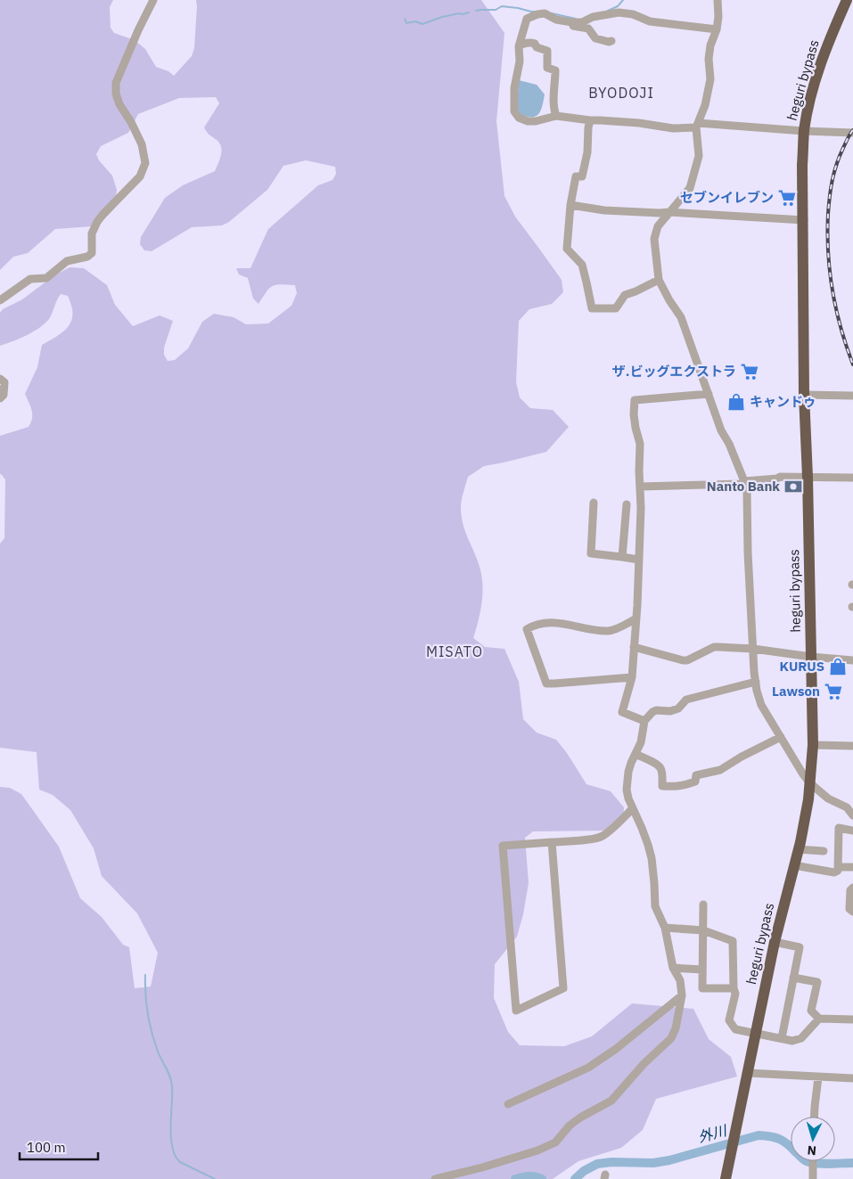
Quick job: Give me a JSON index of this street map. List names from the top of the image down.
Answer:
{
  "streets": {
    "highway": ["heguri bypass"]
  },
  "districts": ["BYODOJI", "MISATO"],
  "water": ["外川"],
  "places": {
    "supermarket": ["セブンイレブン", "ザ.ビッグエクストラ", "Lawson"],
    "shop": ["キャンドゥ", "KURUS"],
    "bank": ["Nanto Bank"]
  },
  "scale_bar": "100 m",
  "north": "bottom"
}
